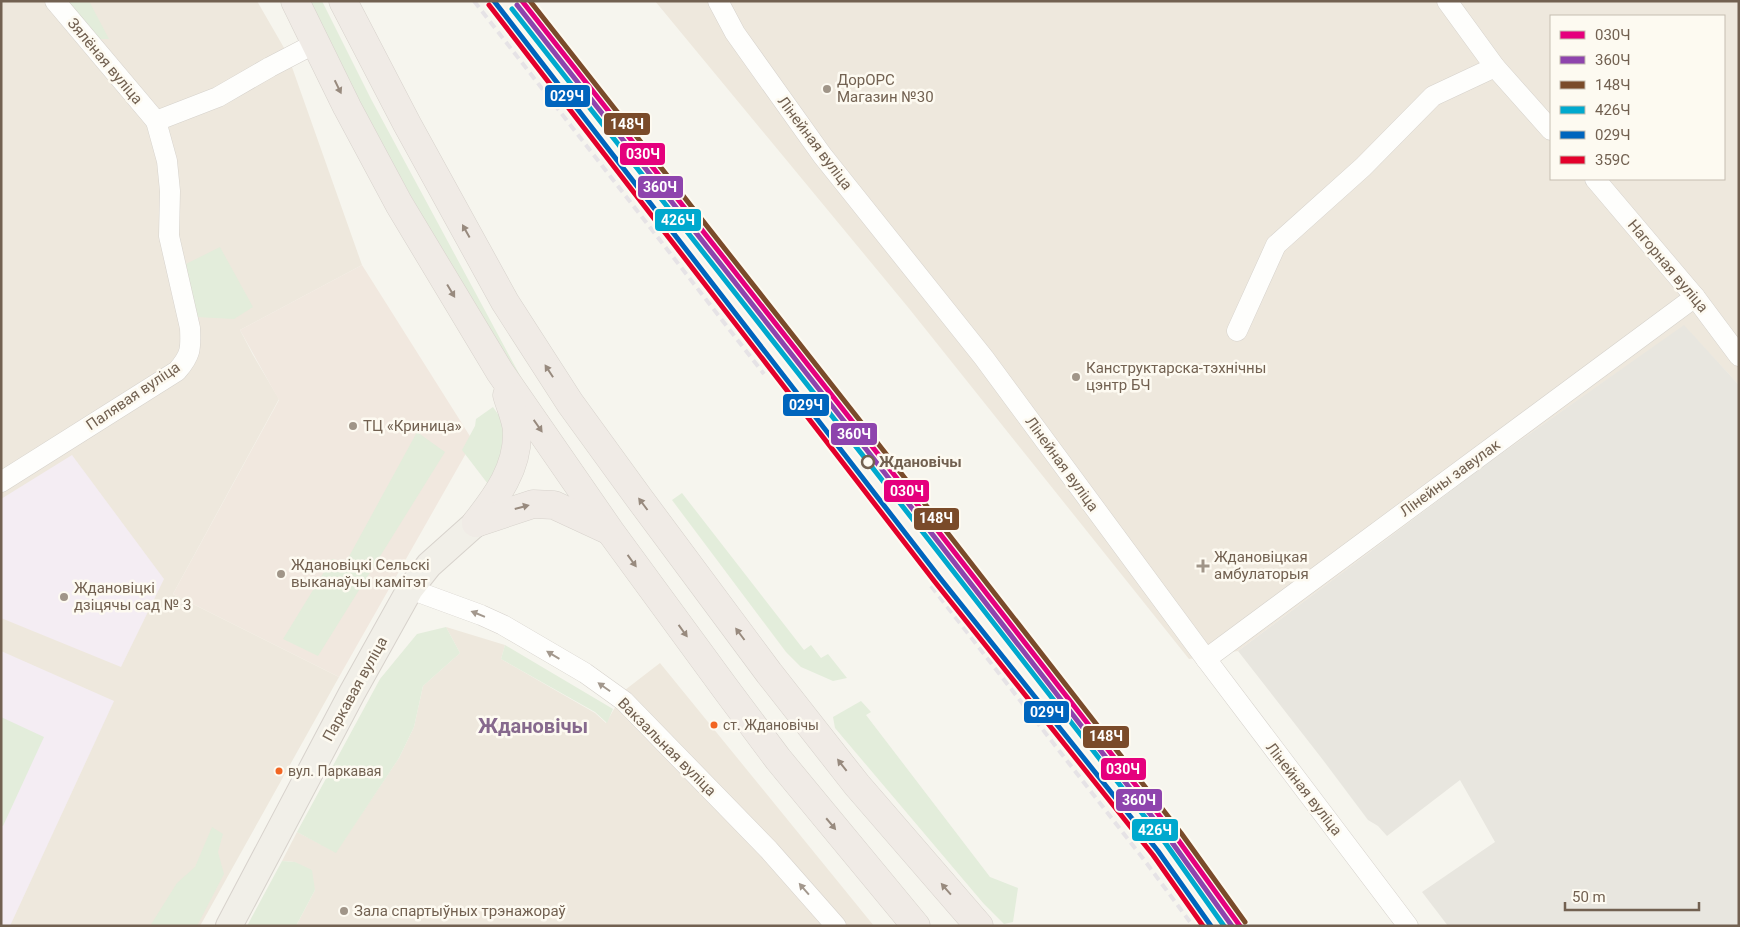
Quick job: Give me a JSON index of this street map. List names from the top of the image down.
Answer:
{
  "streets": {
    "main road": ["Паркавая вуліца"],
    "street": [
      "Зялёная вуліца",
      "Лінейная вуліца",
      "Нагорная вуліца",
      "Палявая вуліца",
      "Лінейны завулак",
      "Вакзальная вуліца"
    ]
  },
  "crossings": [
    ["Зялёная вуліца", "Палявая вуліца"],
    ["Лінейная вуліца", "Лінейны завулак"],
    ["Нагорная вуліца", "Лінейны завулак"],
    ["Паркавая вуліца", "Вакзальная вуліца"]
  ],
  "one_way": ["Вакзальная вуліца"],
  "districts": ["Ждановічы"],
  "places": {
    "other": [
      "ДорОРС Магазин №30",
      "Канструктарска-тэхнічны цэнтр БЧ",
      "ТЦ «Криница»",
      "Ждановічы",
      "Ждановіцкі Сельскі выканаўчы камітэт",
      "Ждановіцкі дзіцячы сад № 3",
      "ст. Ждановічы",
      "вул. Паркавая",
      "Зала спартыўных трэнажораў"
    ],
    "health": ["Ждановіцкая амбулаторыя"]
  },
  "lines": [
    "transit line 030Ч",
    "transit line 148Ч",
    "transit line 029Ч",
    "transit line 360Ч",
    "transit line 359С",
    "transit line 426Ч"
  ],
  "legend": [
    "030Ч",
    "360Ч",
    "148Ч",
    "426Ч",
    "029Ч",
    "359С"
  ],
  "scale_bar": "50 m"
}
